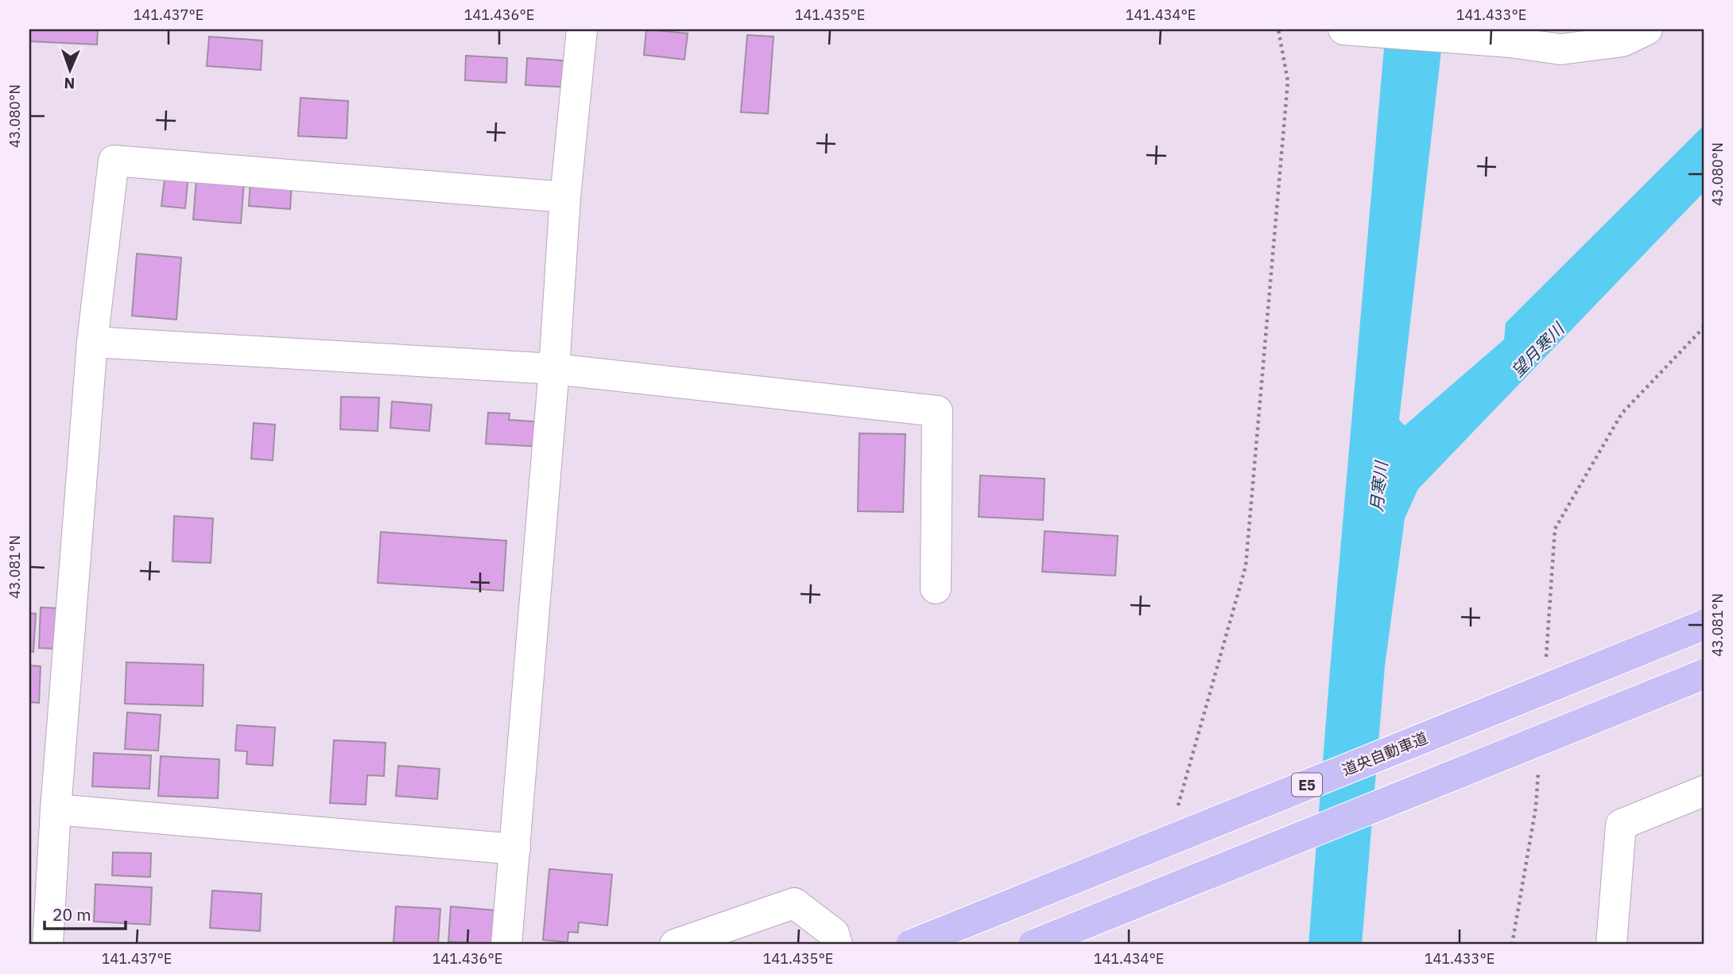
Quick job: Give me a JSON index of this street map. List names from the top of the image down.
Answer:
{
  "streets": {
    "highway": ["道央自動車道", "E5"]
  },
  "water": ["望月寒川", "月寒川"],
  "scale_bar": "20 m",
  "north": "bottom",
  "coordinates": [
    "141.437°E",
    "141.436°E",
    "141.435°E",
    "141.434°E",
    "141.433°E",
    "43.080°N",
    "43.081°N"
  ]
}
